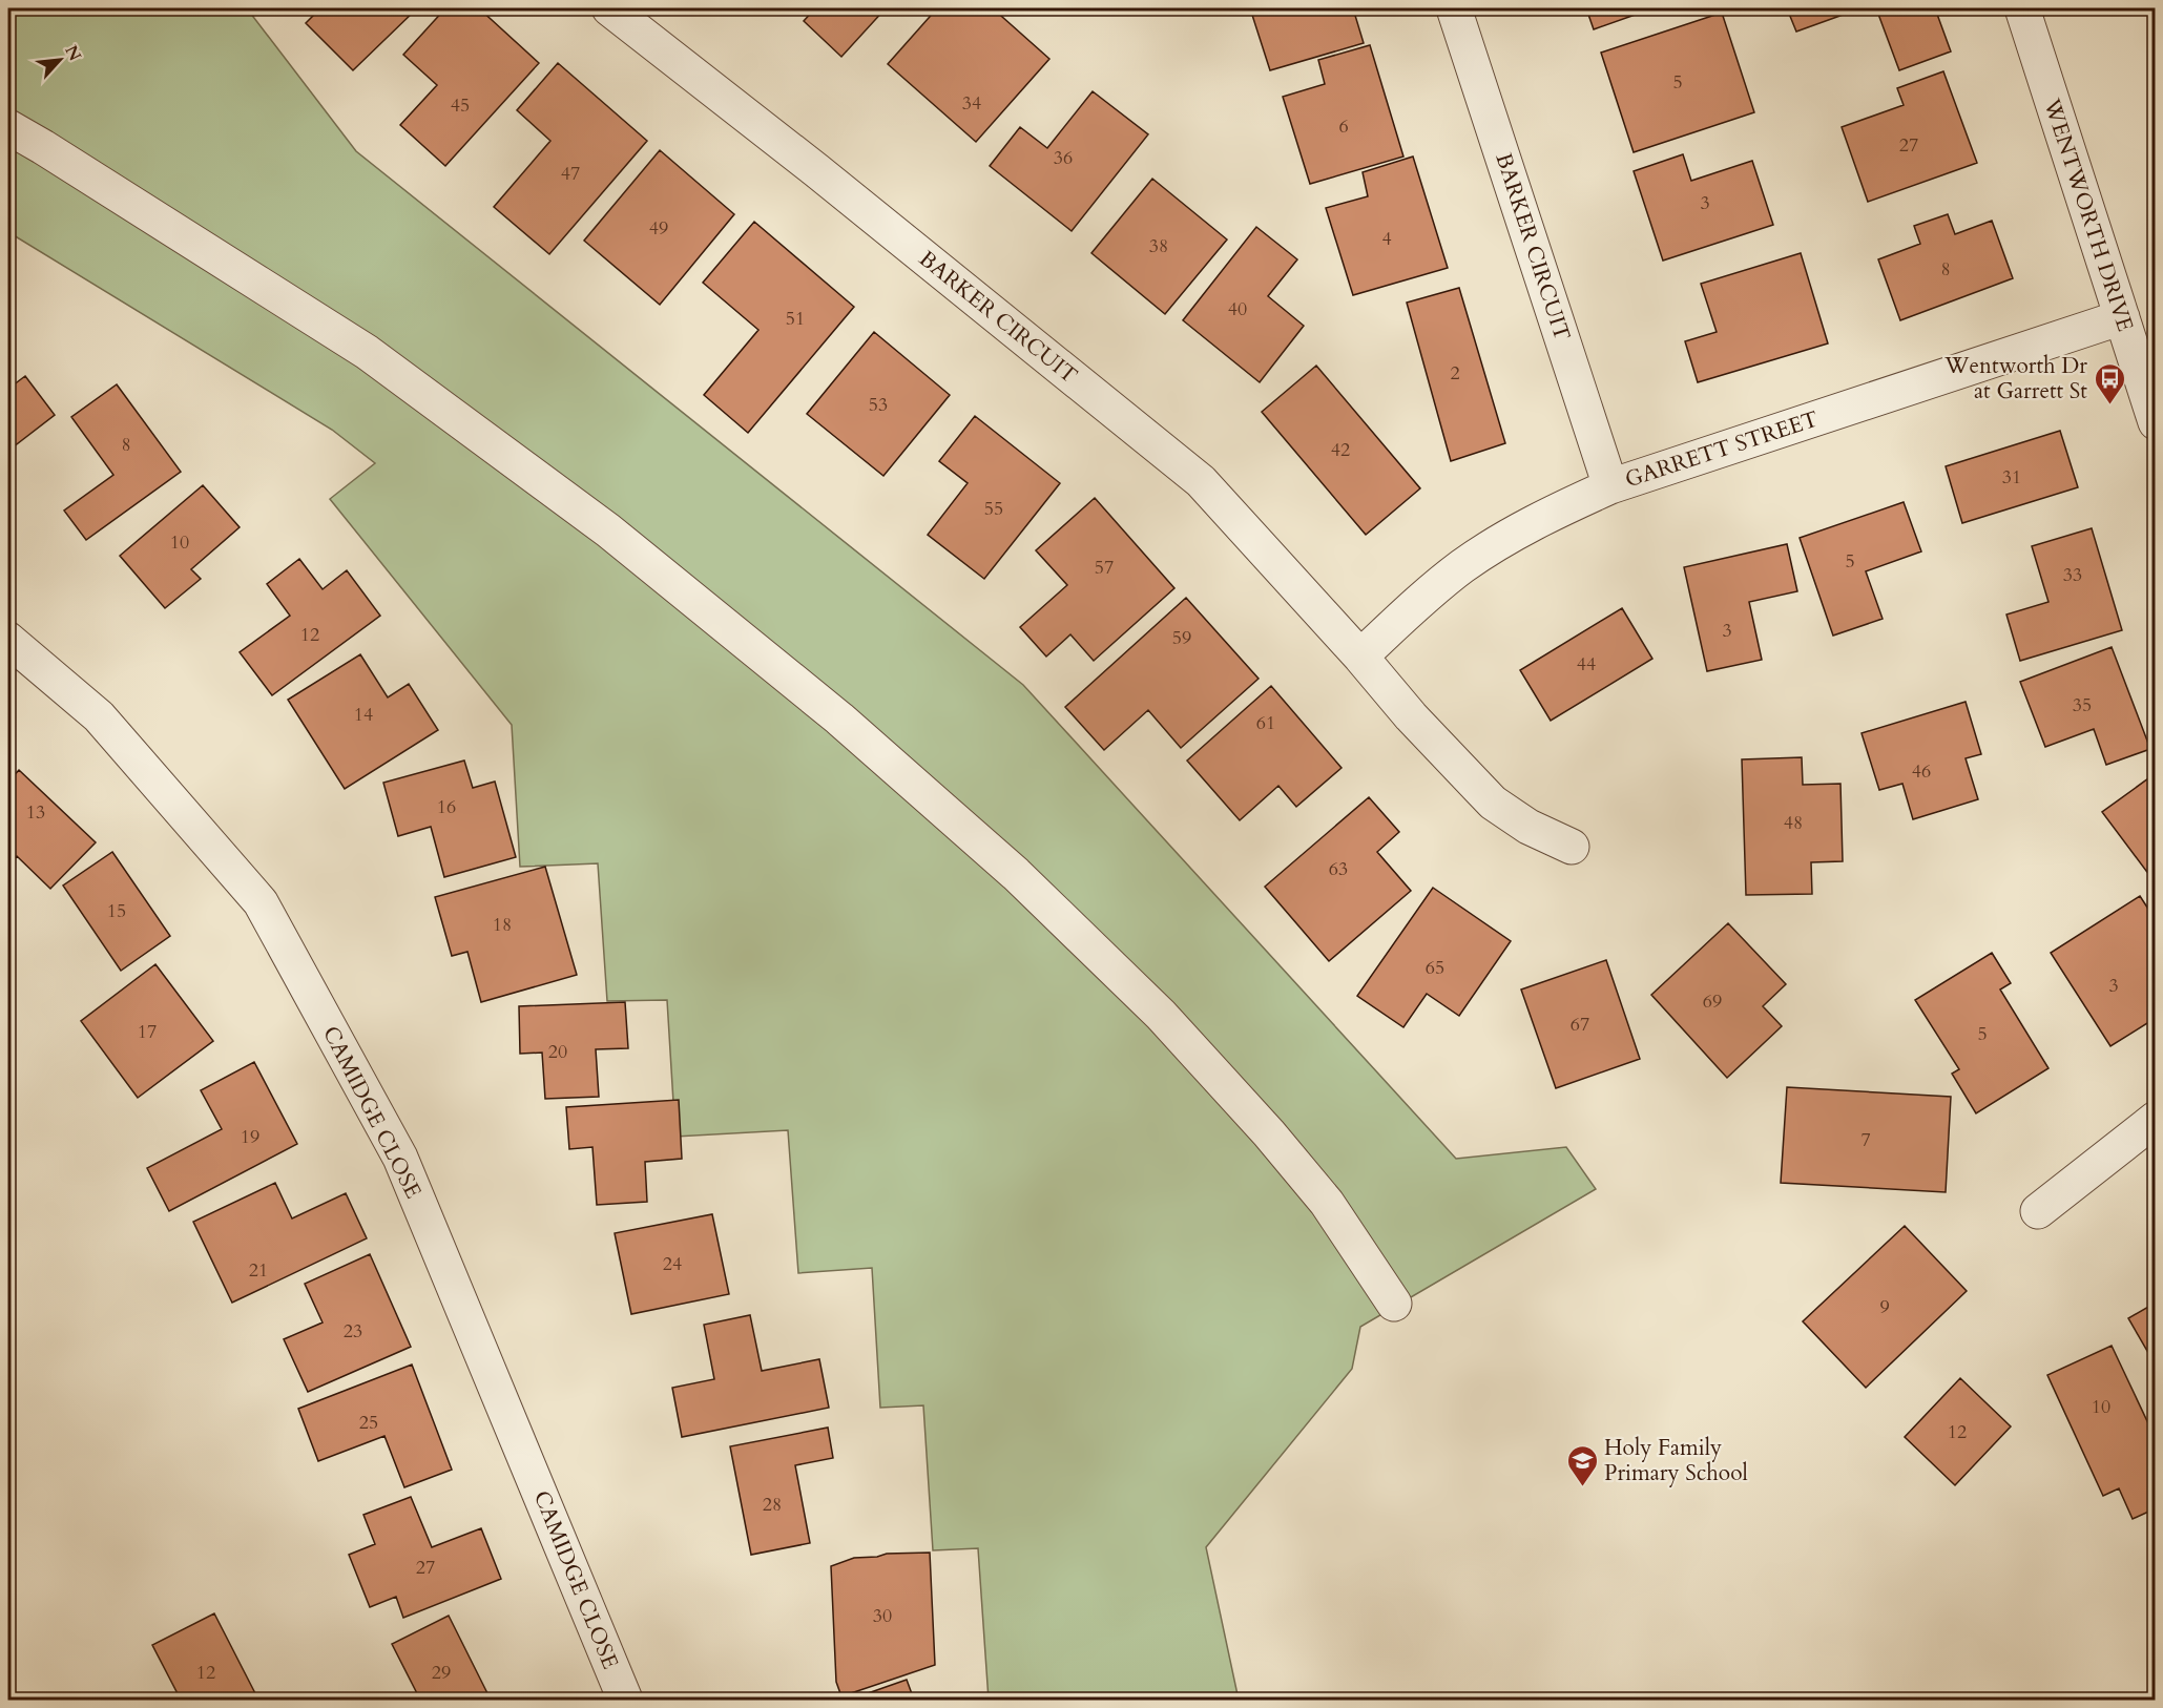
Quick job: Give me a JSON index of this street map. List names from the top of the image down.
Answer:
{
  "streets": {
    "street": [
      "WENTWORTH DRIVE",
      "BARKER CIRCUIT",
      "GARRETT STREET",
      "CAMIDGE CLOSE"
    ]
  },
  "crossings": [
    ["WENTWORTH DRIVE", "GARRETT STREET"],
    ["BARKER CIRCUIT", "GARRETT STREET"]
  ],
  "places": {
    "bus stop": ["Wentworth Dr at Garrett St"],
    "school or university": ["Holy Family Primary School"]
  },
  "house_numbers": [
    "5",
    "34",
    "45",
    "6",
    "27",
    "36",
    "47",
    "3",
    "49",
    "4",
    "38",
    "8",
    "40",
    "51",
    "2",
    "53",
    "8",
    "42",
    "31",
    "55",
    "10",
    "5",
    "57",
    "33",
    "3",
    "12",
    "59",
    "44",
    "35",
    "14",
    "61",
    "46",
    "16",
    "13",
    "48",
    "63",
    "15",
    "18",
    "65",
    "3",
    "69",
    "67",
    "17",
    "5",
    "20",
    "19",
    "7",
    "24",
    "21",
    "9",
    "23",
    "10",
    "25",
    "12",
    "28",
    "27",
    "30",
    "12",
    "29"
  ],
  "north": "top right"
}
